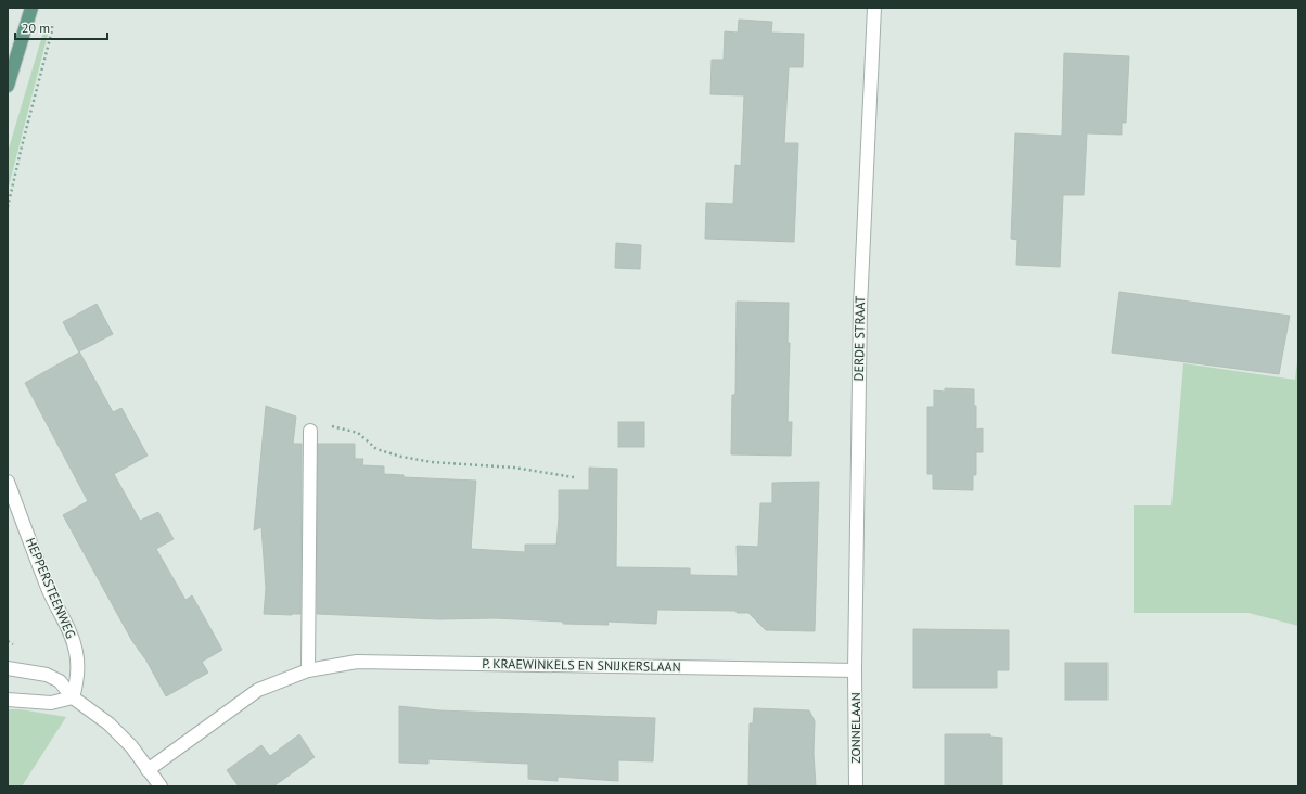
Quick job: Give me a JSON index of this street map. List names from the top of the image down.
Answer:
{
  "streets": {
    "street": [
      "DERDE STRAAT",
      "HEPPERSTEENWEG",
      "P. KRAEWINKELS EN SNIJKERSLAAN",
      "ZONNELAAN"
    ]
  },
  "crossings": [
    ["DERDE STRAAT", "P. KRAEWINKELS EN SNIJKERSLAAN"],
    ["DERDE STRAAT", "ZONNELAAN"],
    ["P. KRAEWINKELS EN SNIJKERSLAAN", "ZONNELAAN"]
  ],
  "scale_bar": "20 m"
}
